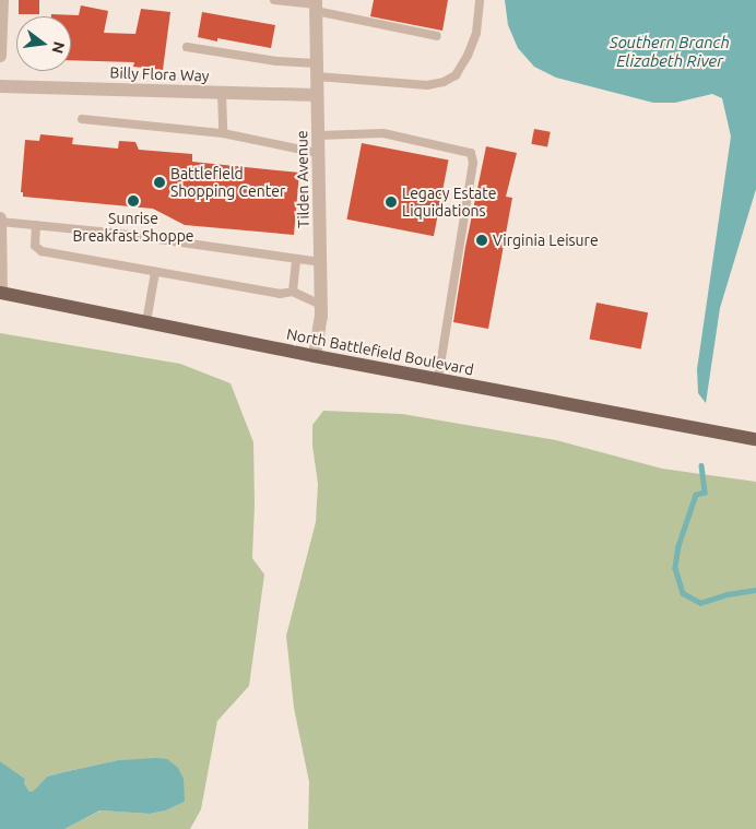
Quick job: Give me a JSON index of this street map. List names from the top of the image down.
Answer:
{
  "streets": {
    "main road": ["North Battlefield Boulevard"],
    "street": ["Billy Flora Way", "Tilden Avenue"]
  },
  "crossings": [
    ["Billy Flora Way", "Tilden Avenue"],
    ["Tilden Avenue", "North Battlefield Boulevard"]
  ],
  "water": ["Southern Branch Elizabeth River"],
  "places": [
    "Battlefield Shopping Center",
    "Sunrise Breakfast Shoppe",
    "Legacy Estate Liquidations",
    "Virginia Leisure"
  ],
  "north": "right"
}
